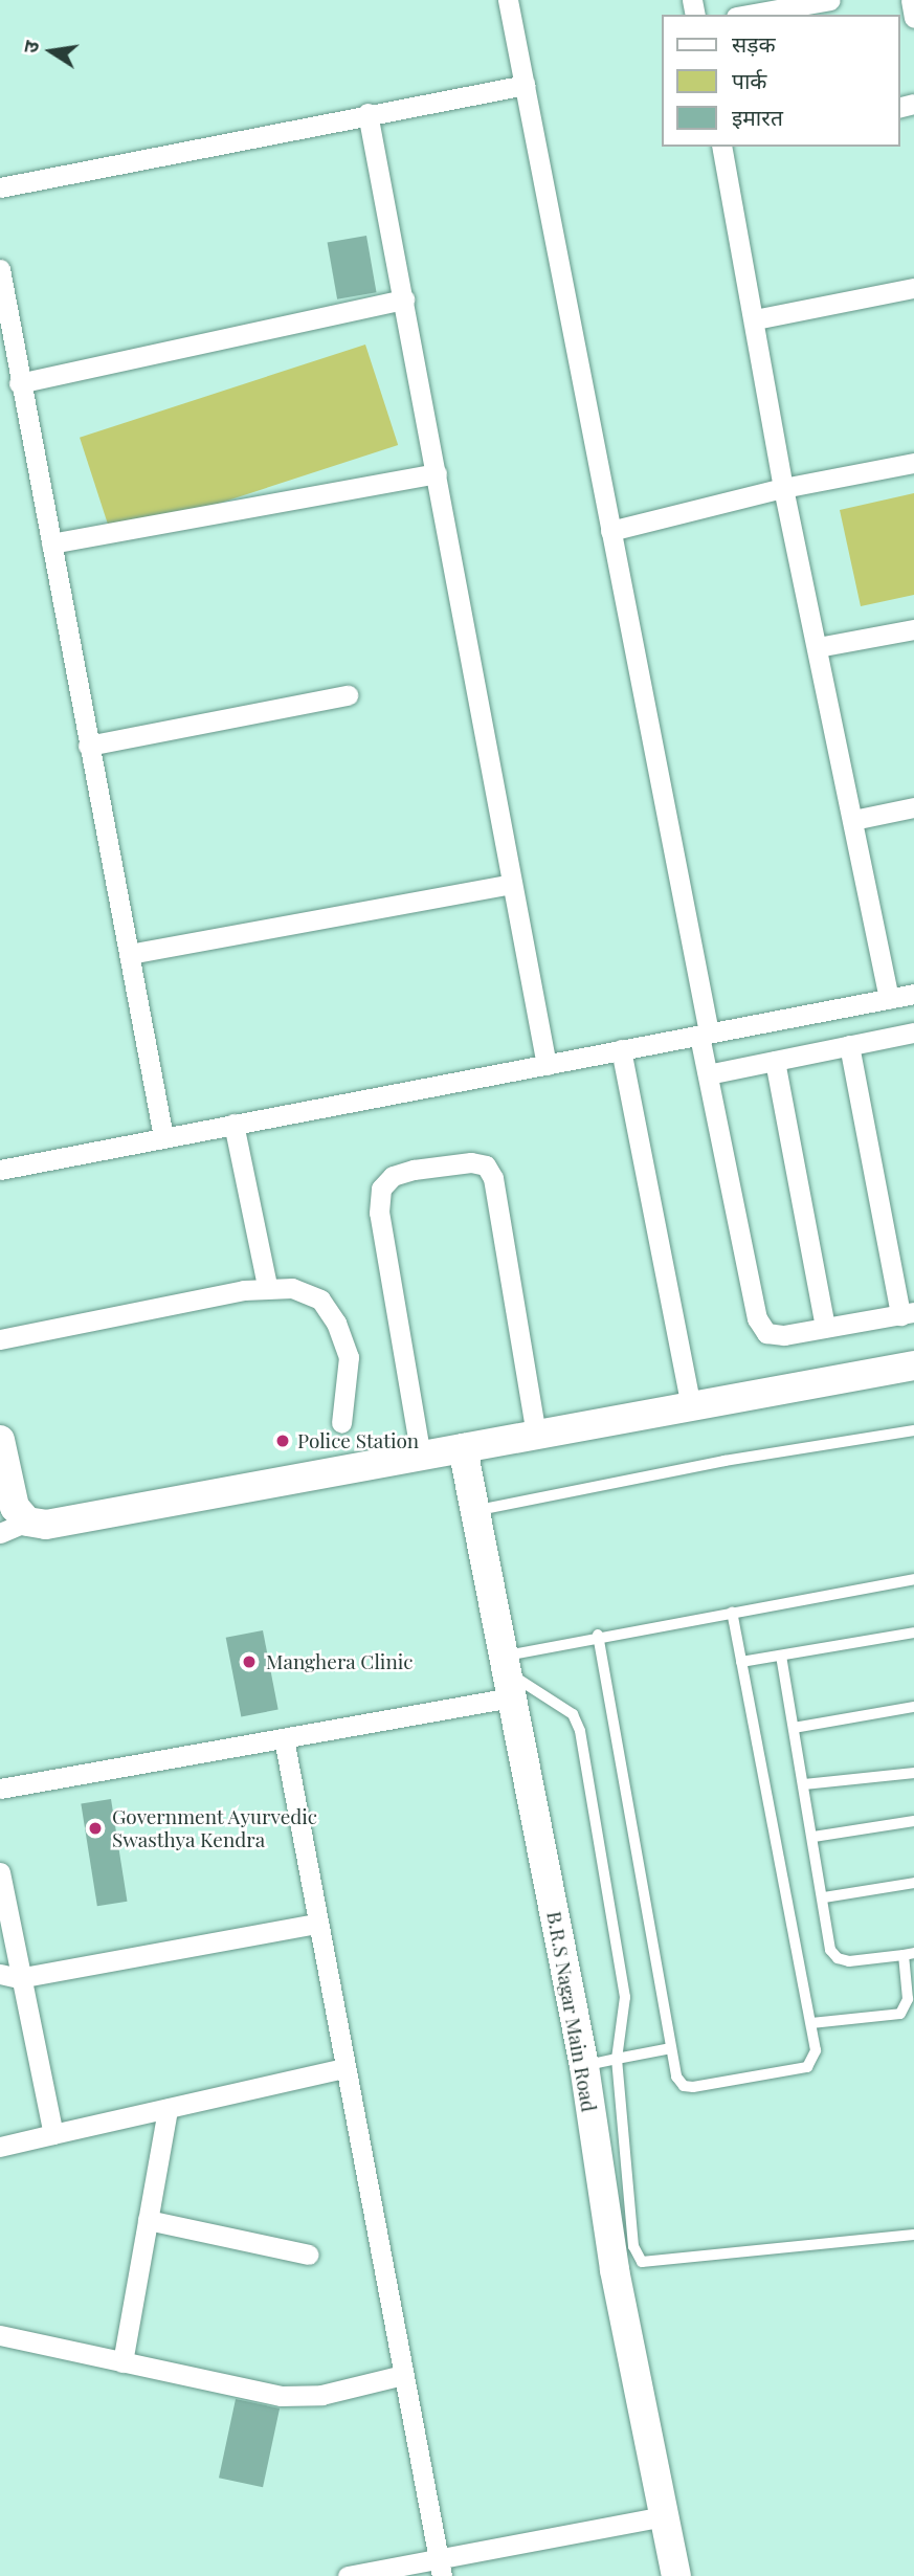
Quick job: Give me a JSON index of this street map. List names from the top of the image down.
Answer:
{
  "streets": {
    "street": ["B.R.S Nagar Main Road"]
  },
  "places": ["Police Station", "Manghera Clinic", "Government Ayurvedic Swasthya Kendra"],
  "legend": ["सड़क", "पार्क", "इमारत"],
  "north": "left"
}
